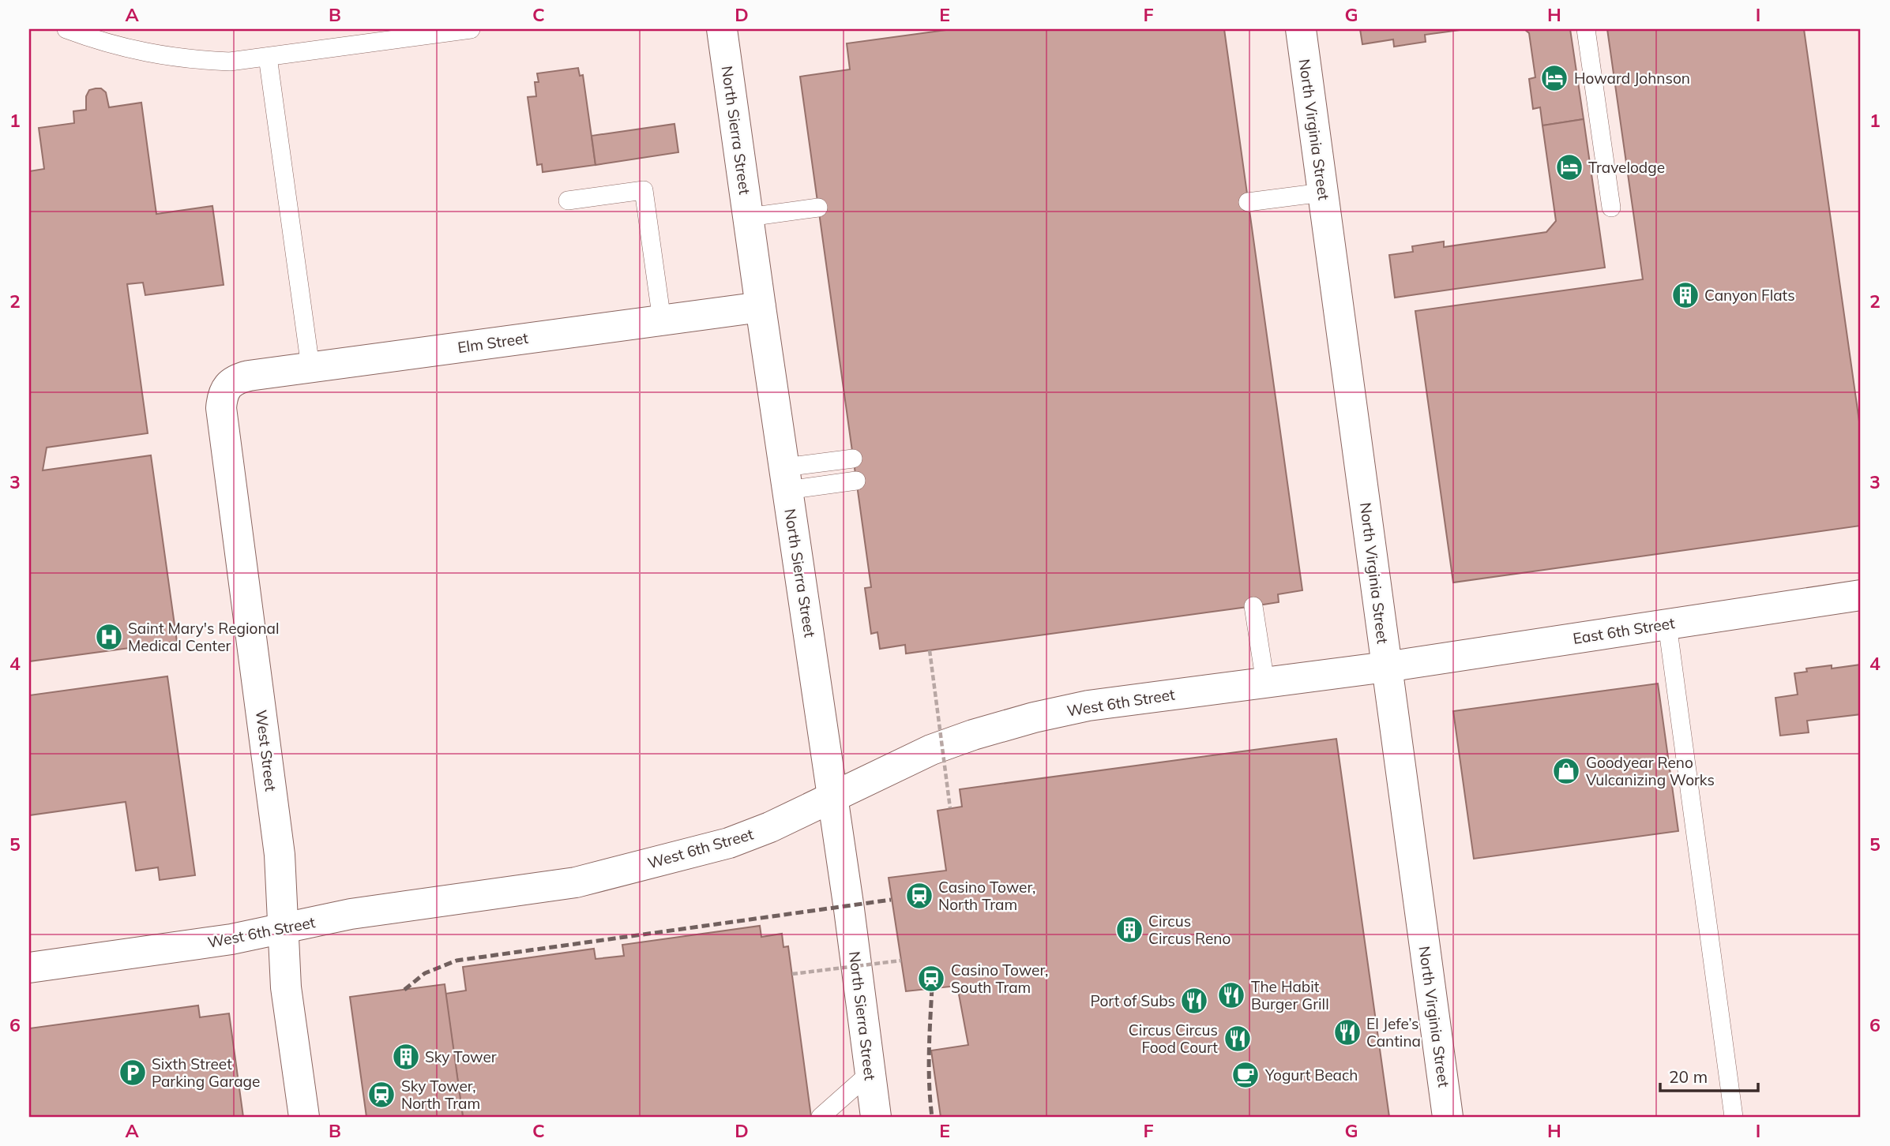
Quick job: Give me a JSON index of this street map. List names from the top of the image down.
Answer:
{
  "streets": {
    "main road": [
      "North Virginia Street",
      "North Sierra Street",
      "Elm Street",
      "East 6th Street",
      "West 6th Street",
      "West Street"
    ]
  },
  "crossings": [
    ["North Virginia Street", "East 6th Street"],
    ["North Virginia Street", "West 6th Street"],
    ["North Sierra Street", "Elm Street"],
    ["North Sierra Street", "West 6th Street"],
    ["Elm Street", "West Street"],
    ["East 6th Street", "West 6th Street"],
    ["West 6th Street", "West Street"]
  ],
  "places": {
    "hotel": ["Howard Johnson", "Travelodge"],
    "building": ["Canyon Flats", "Circus Circus Reno", "Sky Tower"],
    "hospital": ["Saint Mary's Regional Medical Center"],
    "shop": ["Goodyear Reno Vulcanizing Works"],
    "station": ["Casino Tower, North Tram", "Casino Tower, South Tram", "Sky Tower, North Tram"],
    "restaurant": [
      "The Habit Burger Grill",
      "Port of Subs",
      "El Jefe’s Cantina",
      "Circus Circus Food Court"
    ],
    "parking": ["Sixth Street Parking Garage"],
    "cafe": ["Yogurt Beach"]
  },
  "scale_bar": "20 m",
  "grid": {
    "columns": [
      "A",
      "B",
      "C",
      "D",
      "E",
      "F",
      "G",
      "H",
      "I"
    ],
    "rows": [
      "1",
      "2",
      "3",
      "4",
      "5",
      "6"
    ]
  }
}
